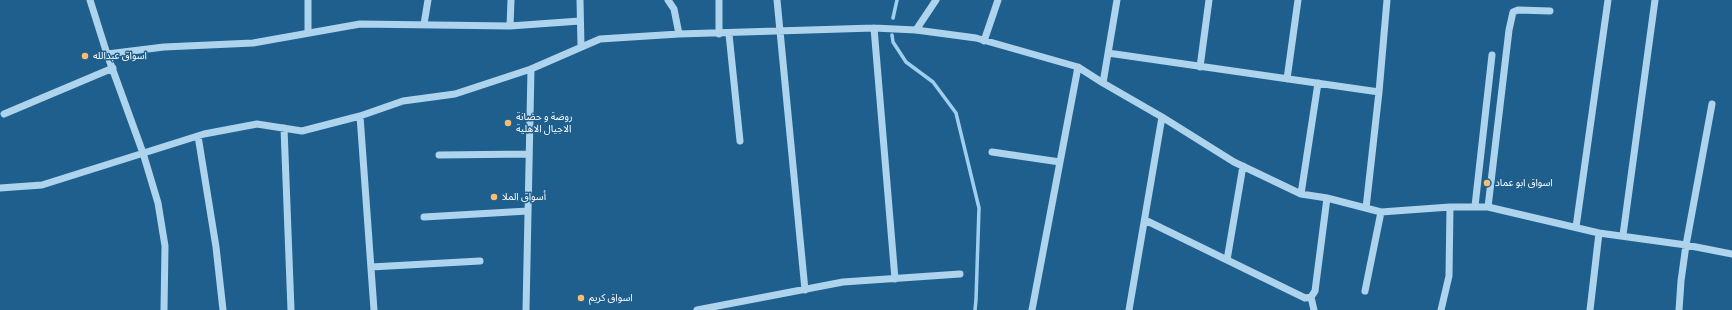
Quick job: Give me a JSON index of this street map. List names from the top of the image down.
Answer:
{
  "places": [
    "اسواق عبدالله",
    "روضة و حضانة الاجيال الاهلية",
    "اسواق ابو عماد",
    "أسواق الملا",
    "اسواق كريم"
  ]
}
